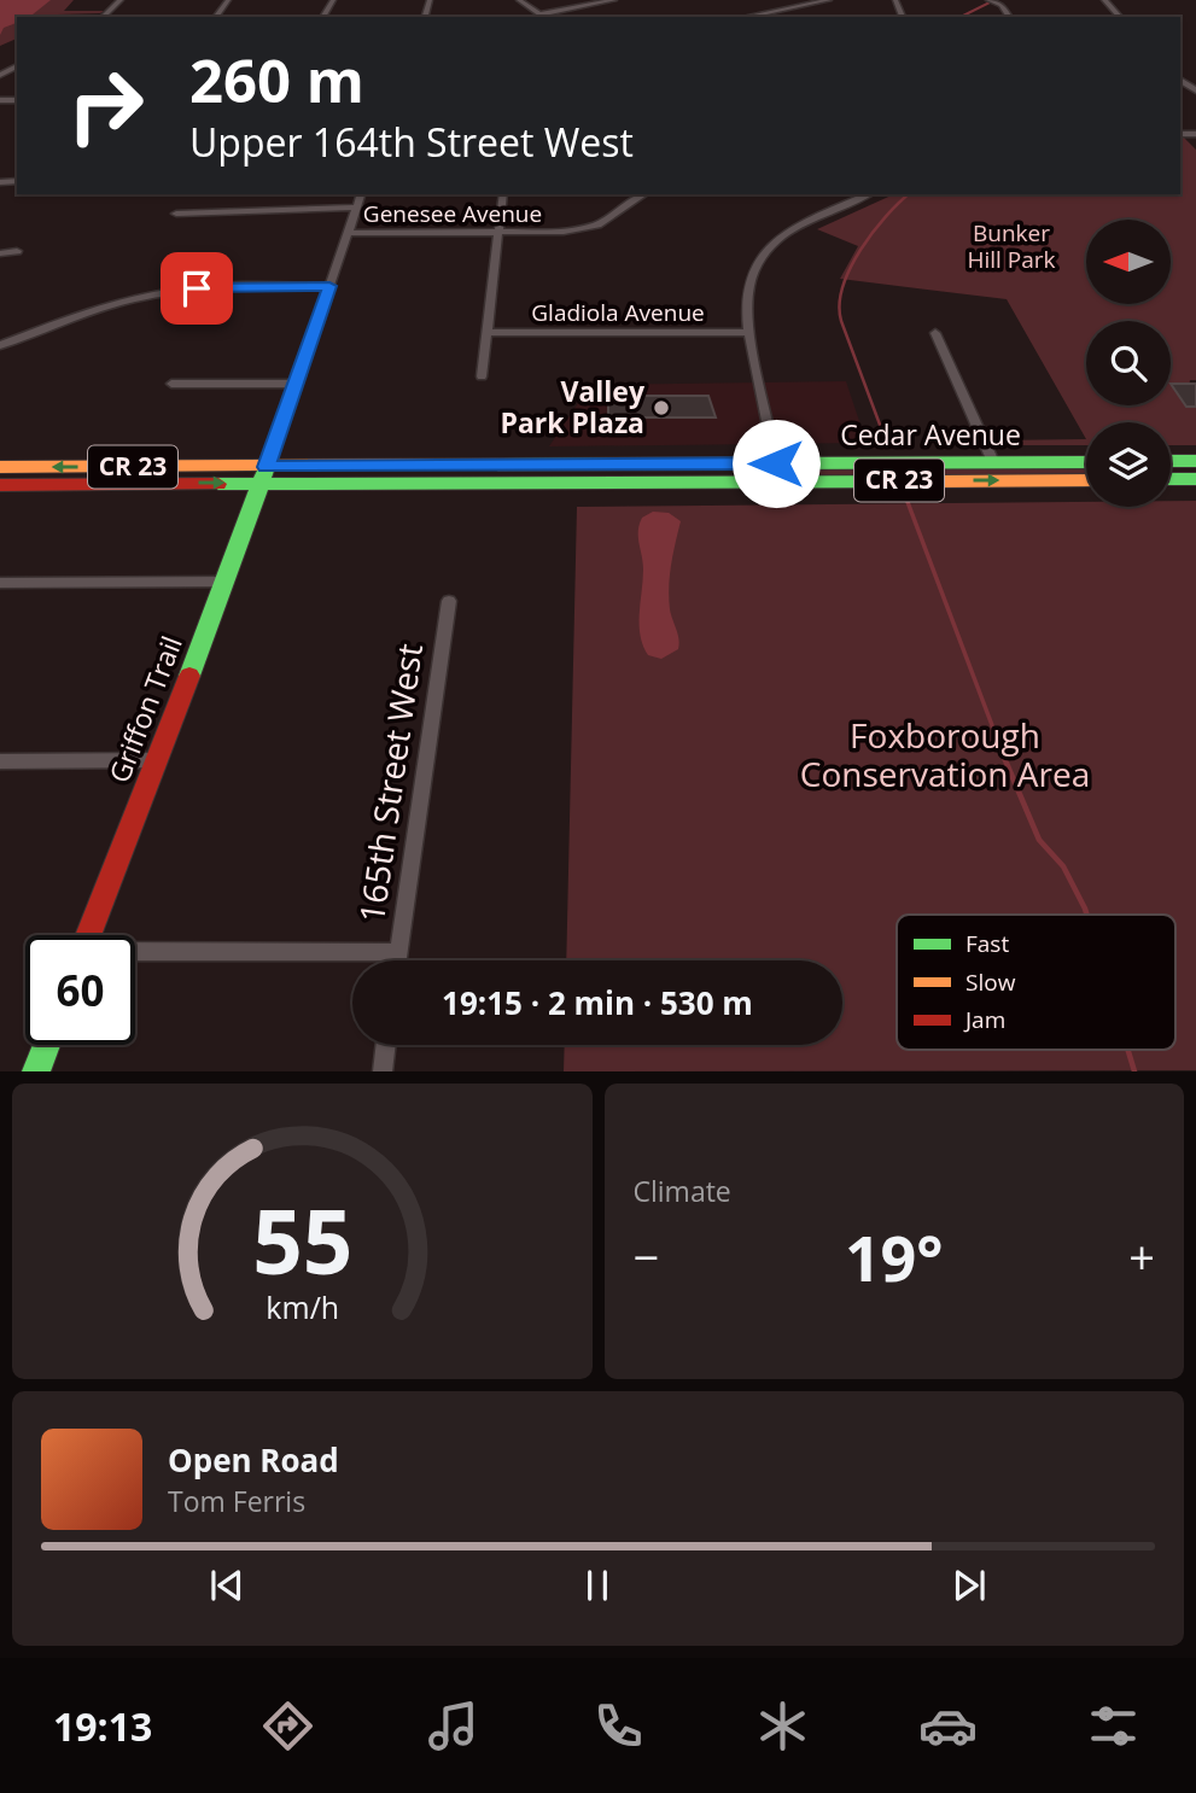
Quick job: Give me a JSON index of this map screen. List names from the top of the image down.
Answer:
{
  "streets": {
    "main road": ["Cedar Avenue", "CR 23", "Griffon Trail"],
    "street": ["Genesee Avenue", "Gladiola Avenue", "165th Street West"]
  },
  "crossings": [
    ["Cedar Avenue", "Griffon Trail"]
  ],
  "parks": ["Bunker Hill Park", "Foxborough Conservation Area"],
  "places": ["Valley Park Plaza"],
  "legend": ["Fast", "Slow", "Jam"],
  "north": "left",
  "page": {
    "turn": ["260 m", "Upper 164th Street West"],
    "limit": "60",
    "trip": "19:15 · 2 min · 530 m",
    "tile": "Climate",
    "heat": ["−", "19°", "+"],
    "song": ["Open Road", "Tom Ferris"],
    "tabs": "19:13",
    "gauge": ["55", "km/h"]
  }
}
